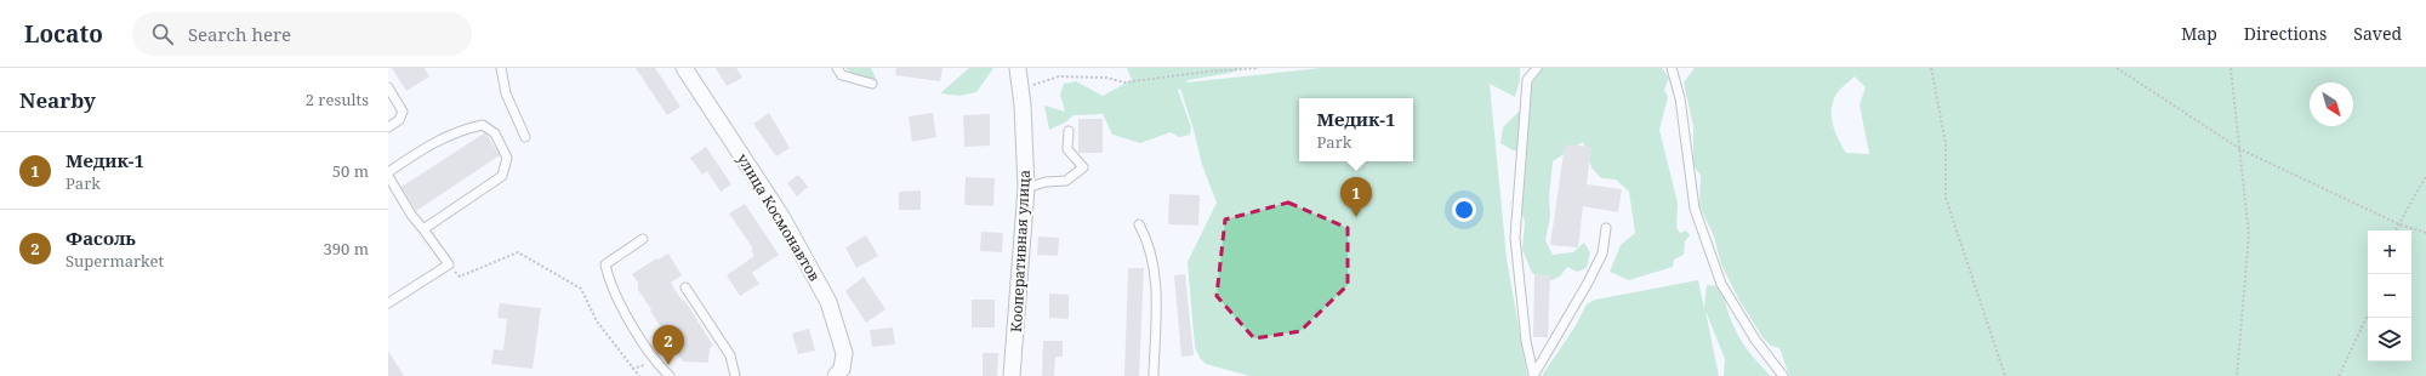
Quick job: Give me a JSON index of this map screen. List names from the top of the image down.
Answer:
{
  "streets": {
    "street": ["улица Космонавтов", "Кооперативная улица"]
  },
  "north": "bottom right",
  "page": {
    "header": "Locato",
    "search": "Search here",
    "nav": ["Map", "Directions", "Saved"],
    "heading": ["Nearby", "2 results"],
    "popup": ["Медик-1", "Park"],
    "list": [
      {
        "mark": "1",
        "name": "Медик-1",
        "note": "Park",
        "value": "50 m"
      },
      {
        "mark": "2",
        "name": "Фасоль",
        "note": "Supermarket",
        "value": "390 m"
      }
    ],
    "pins": ["1", "2"],
    "map_buttons": ["+", "−"]
  }
}
